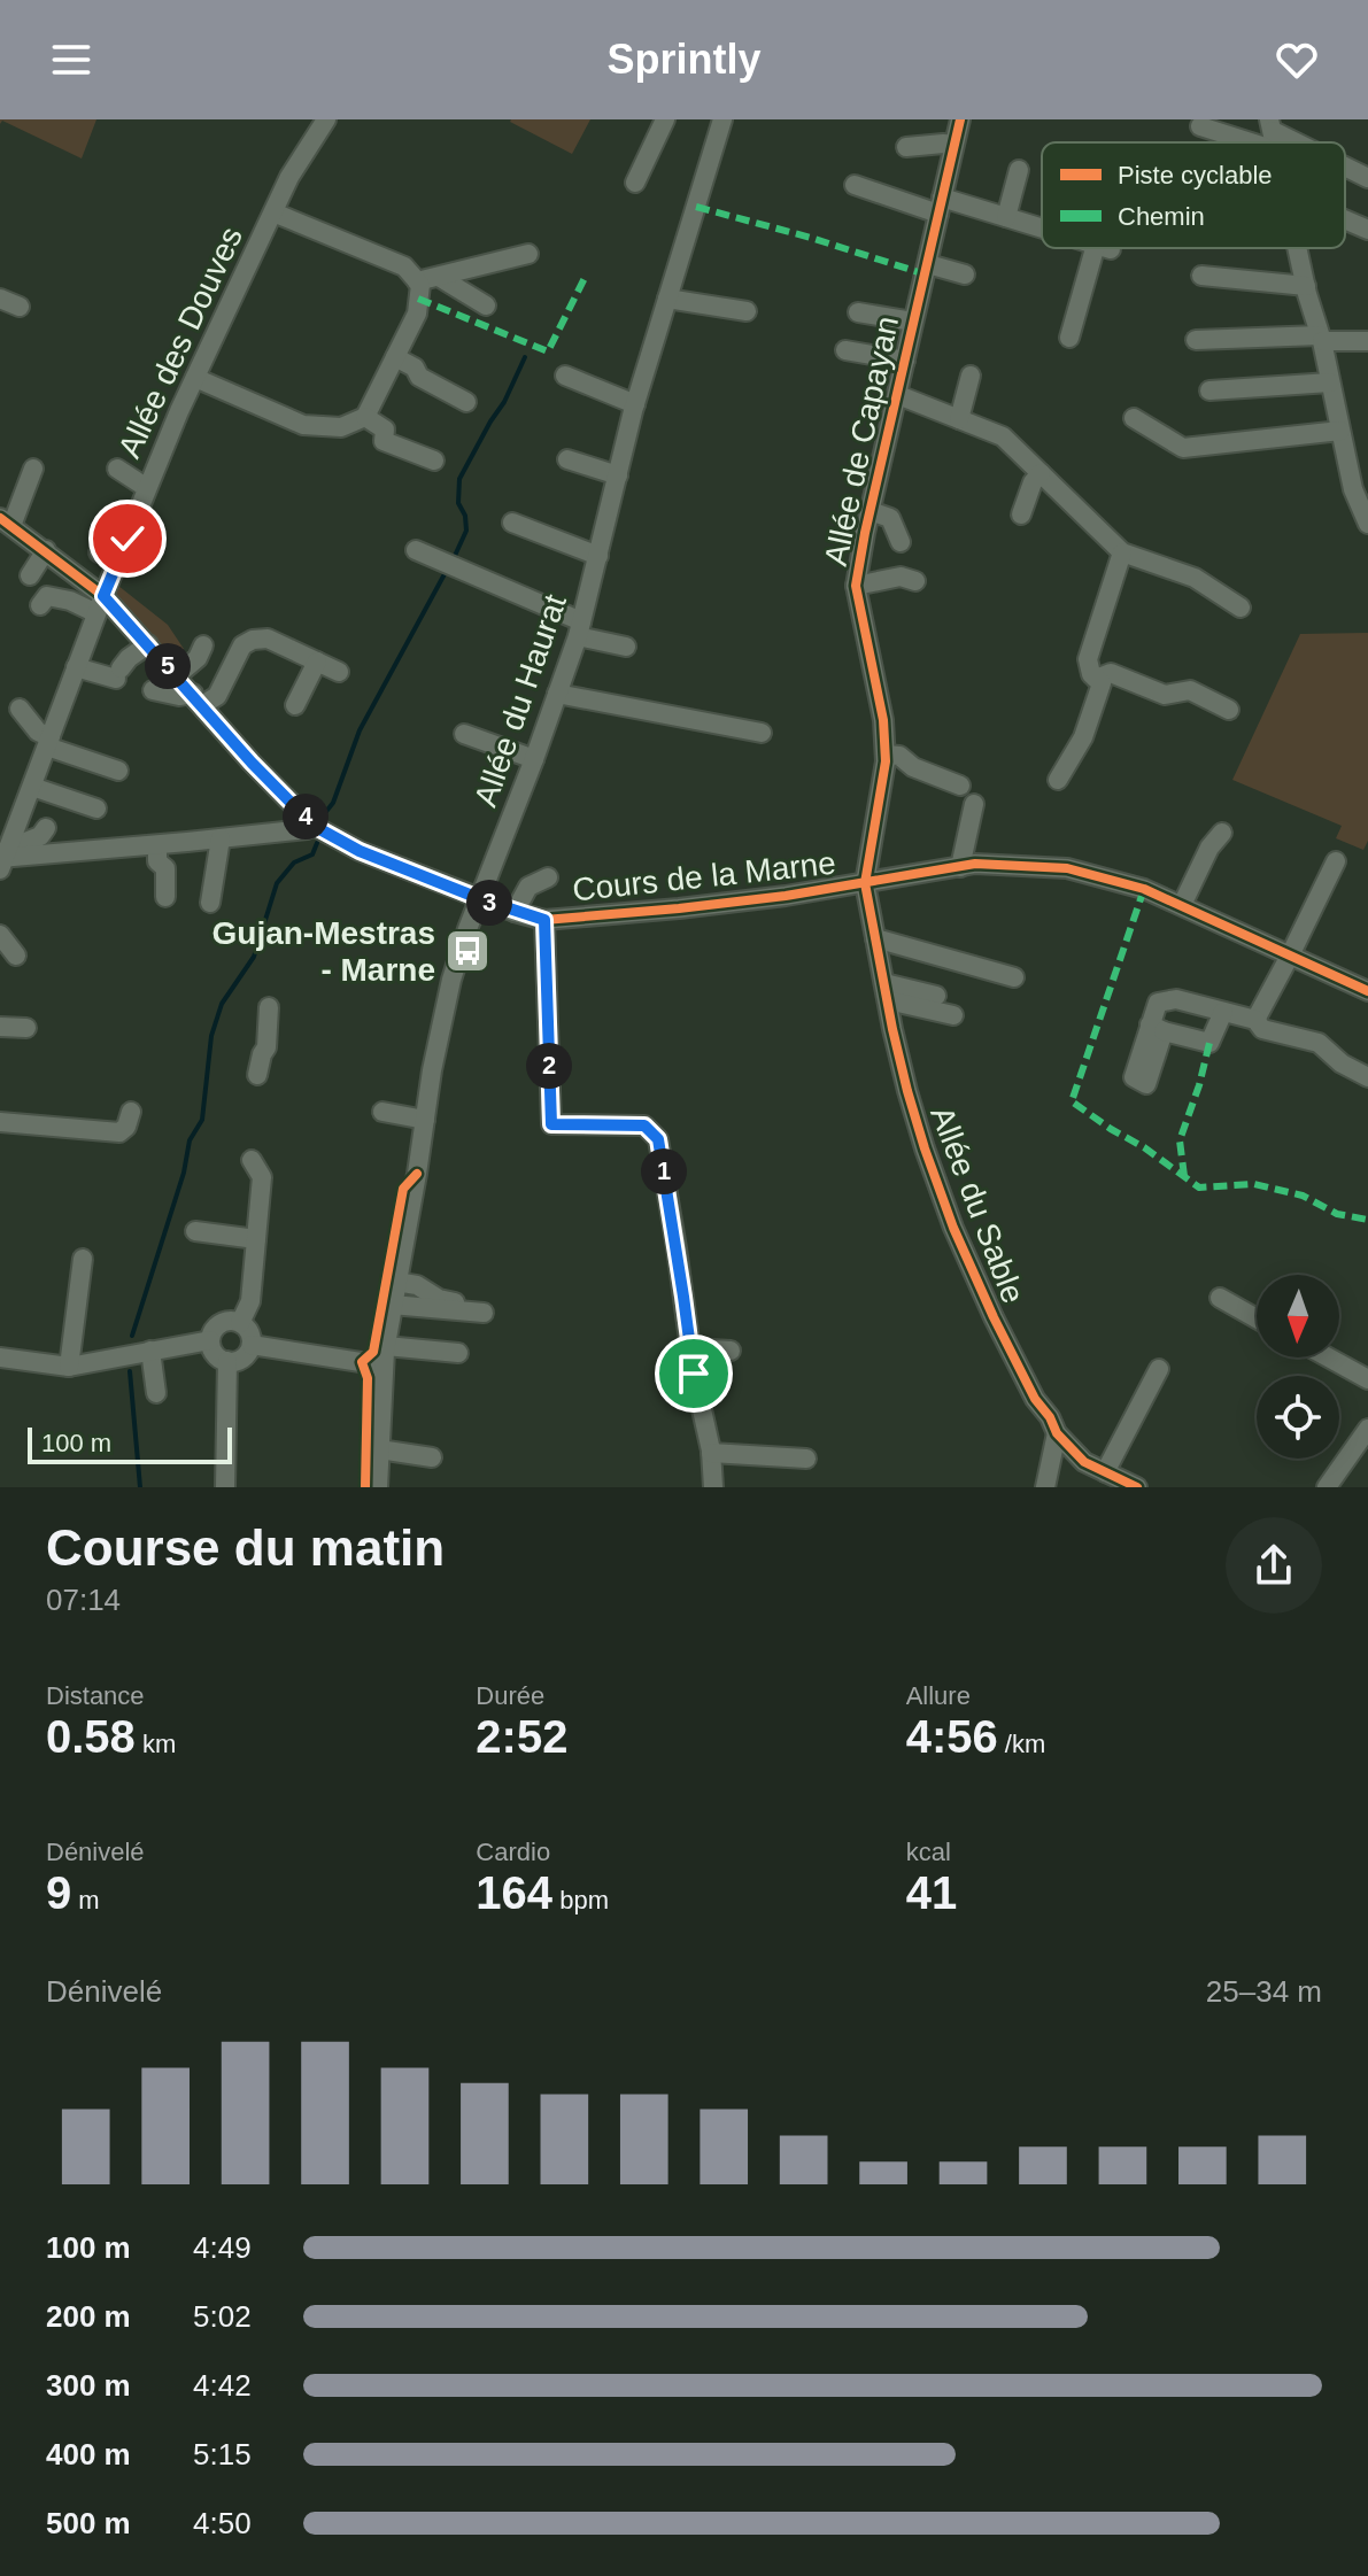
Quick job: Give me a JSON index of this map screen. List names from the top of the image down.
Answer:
{
  "streets": {
    "street": [
      "Allée des Douves",
      "Allée de Capayan",
      "Allée du Haurat",
      "Cours de la Marne",
      "Allée du Sable"
    ]
  },
  "crossings": [
    ["Allée des Douves", "Cours de la Marne"],
    ["Allée de Capayan", "Cours de la Marne"],
    ["Allée de Capayan", "Allée du Sable"],
    ["Allée du Haurat", "Cours de la Marne"],
    ["Cours de la Marne", "Allée du Sable"]
  ],
  "places": {
    "bus stop": ["Gujan-Mestras - Marne"]
  },
  "legend": ["Piste cyclable", "Chemin"],
  "scale_bar": "100 m",
  "north": "bottom",
  "page": {
    "header": "Sprintly",
    "pins": [
      "5",
      "4",
      "3",
      "2",
      "1"
    ],
    "scale": "100 m",
    "heading": ["Course du matin", "07:14"],
    "stats": [
      ["Distance", "0.58 km"],
      ["Durée", "2:52"],
      ["Allure", "4:56 /km"],
      ["Dénivelé", "9 m"],
      ["Cardio", "164 bpm"],
      ["kcal", "41"]
    ],
    "chart": ["Dénivelé", "25–34 m"],
    "list": [
      {
        "name": "100 m",
        "note": "4:49"
      },
      {
        "name": "200 m",
        "note": "5:02"
      },
      {
        "name": "300 m",
        "note": "4:42"
      },
      {
        "name": "400 m",
        "note": "5:15"
      },
      {
        "name": "500 m",
        "note": "4:50"
      }
    ]
  }
}
